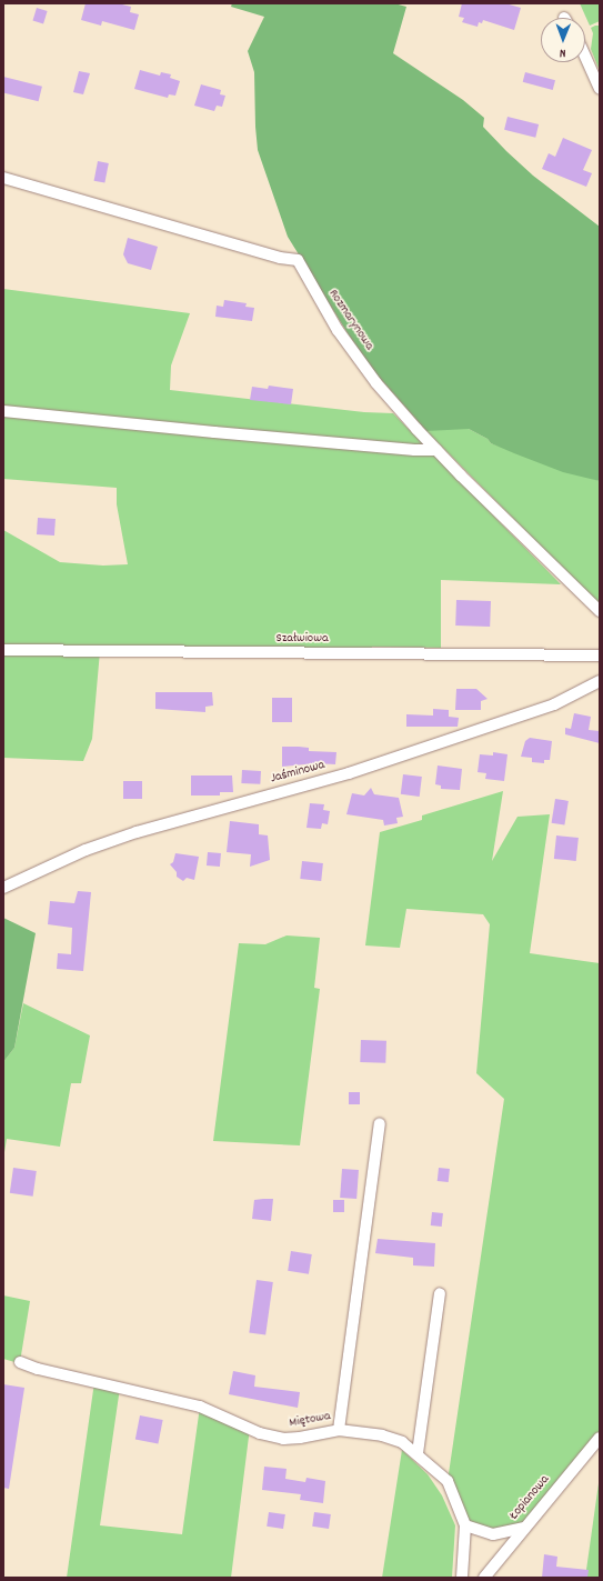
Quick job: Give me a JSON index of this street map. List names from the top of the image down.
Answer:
{
  "streets": {
    "street": [
      "Rozmarynowa",
      "Szałwiowa",
      "Jaśminowa",
      "Miętowa",
      "Łopianowa"
    ]
  },
  "north": "bottom"
}
